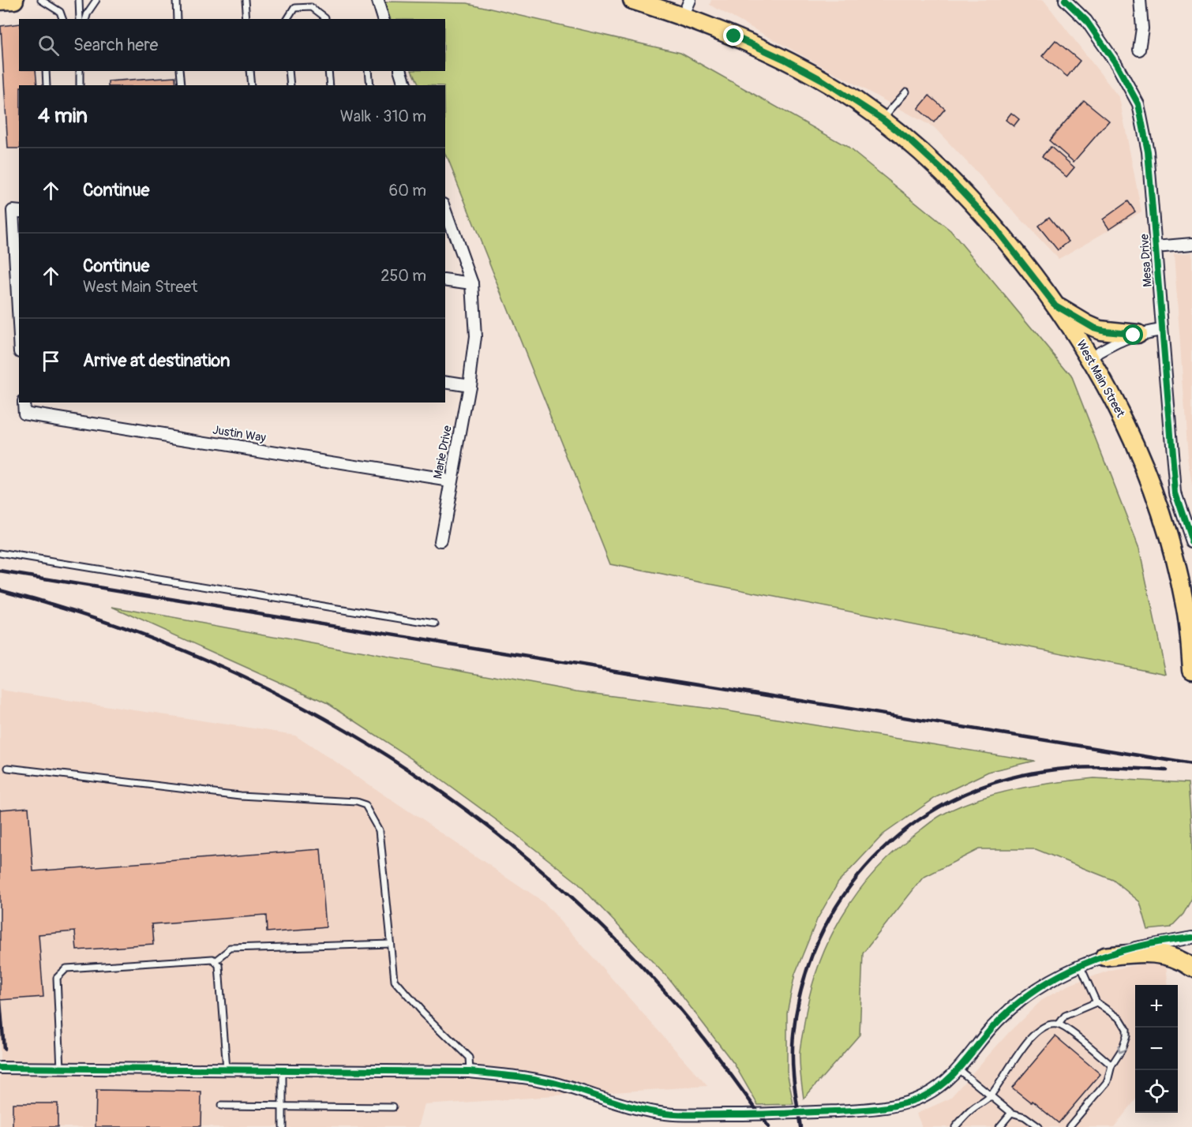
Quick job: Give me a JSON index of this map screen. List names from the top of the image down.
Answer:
{
  "streets": {
    "main road": ["West Main Street"],
    "street": ["Mesa Drive", "Justin Way", "Marie Drive"]
  },
  "crossings": [
    ["Justin Way", "Marie Drive"]
  ],
  "page": {
    "search": "Search here",
    "heading": ["4 min", "Walk · 310 m"],
    "list": [
      ["Continue", "60 m"],
      ["Continue", "West Main Street", "250 m"],
      "Arrive at destination"
    ],
    "map_buttons": ["+", "−"]
  }
}
